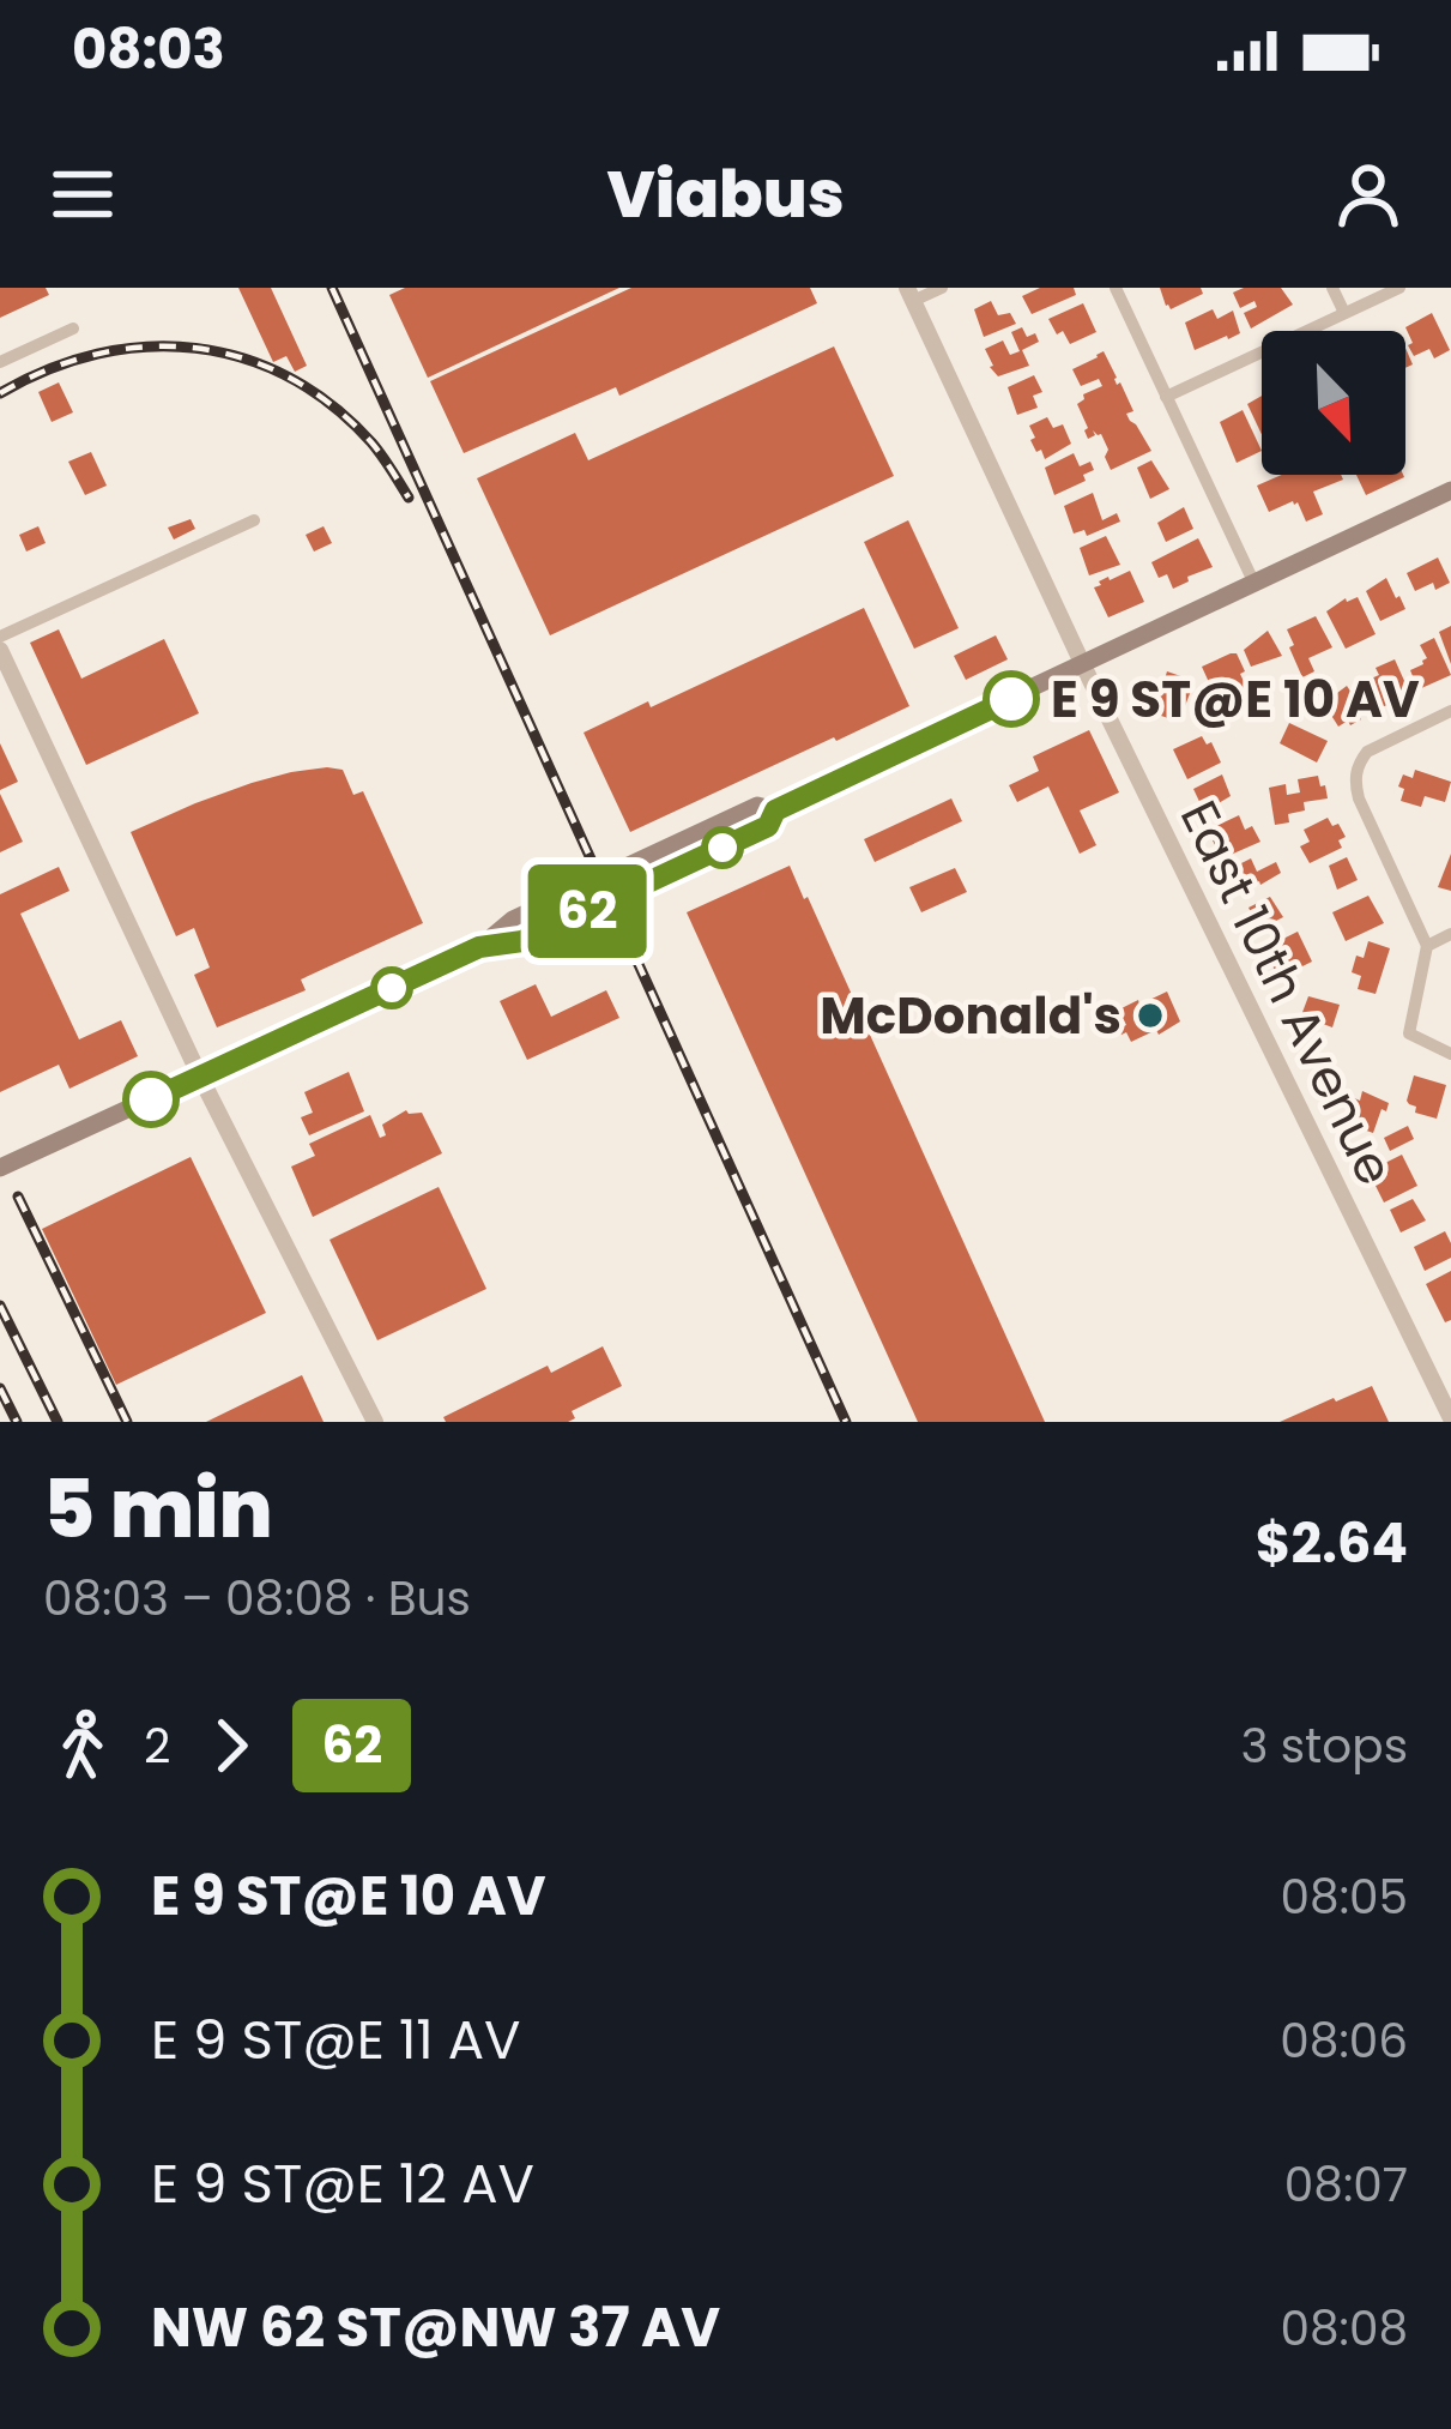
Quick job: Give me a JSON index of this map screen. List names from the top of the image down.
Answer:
{
  "streets": {
    "street": ["East 10th Avenue"]
  },
  "places": ["E 9 ST@E 10 AV", "McDonald's"],
  "lines": ["bus line 62"],
  "north": "bottom right",
  "page": {
    "status": "08:03",
    "header": "Viabus",
    "on_map": "62",
    "heading": ["5 min", "08:03 – 08:08 · Bus", "$2.64"],
    "legs": ["2", "62", "3 stops"],
    "list": [
      {
        "name": "E 9 ST@E 10 AV",
        "value": "08:05"
      },
      {
        "name": "E 9 ST@E 11 AV",
        "value": "08:06"
      },
      {
        "name": "E 9 ST@E 12 AV",
        "value": "08:07"
      },
      {
        "name": "NW 62 ST@NW 37 AV",
        "value": "08:08"
      }
    ]
  }
}
